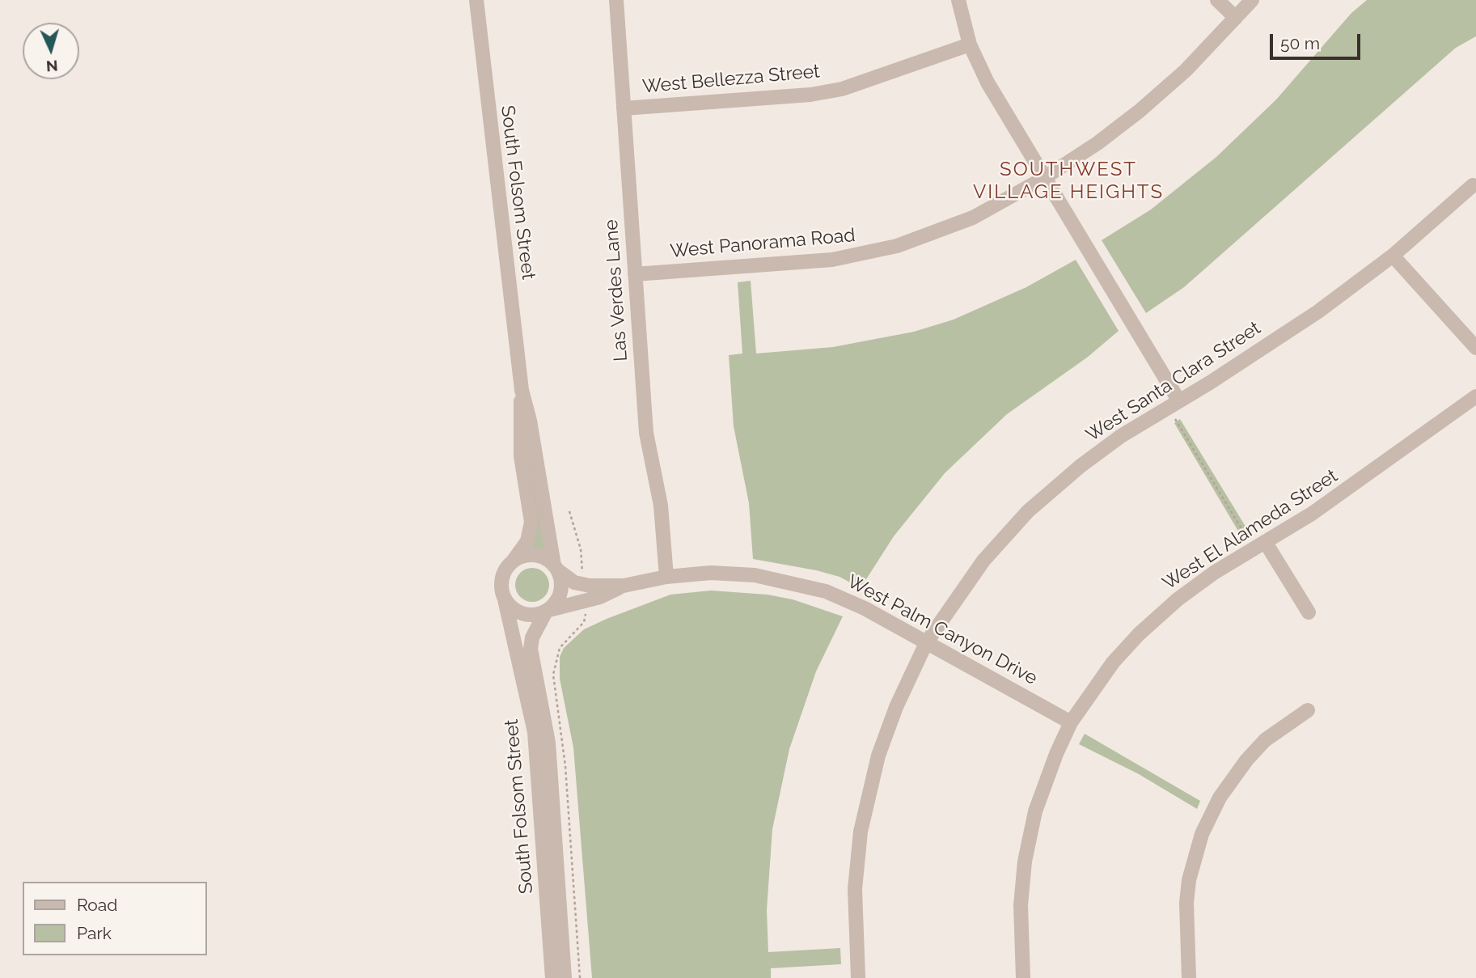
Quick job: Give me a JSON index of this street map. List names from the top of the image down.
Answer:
{
  "streets": {
    "street": [
      "West Bellezza Street",
      "South Folsom Street",
      "West Panorama Road",
      "Las Verdes Lane",
      "West Santa Clara Street",
      "West El Alameda Street",
      "West Palm Canyon Drive"
    ]
  },
  "crossings": [
    ["West Bellezza Street", "Las Verdes Lane"],
    ["South Folsom Street", "West Palm Canyon Drive"],
    ["West Panorama Road", "Las Verdes Lane"],
    ["Las Verdes Lane", "West Palm Canyon Drive"],
    ["West Santa Clara Street", "West Palm Canyon Drive"],
    ["West El Alameda Street", "West Palm Canyon Drive"]
  ],
  "districts": ["SOUTHWEST VILLAGE HEIGHTS"],
  "legend": ["Road", "Park"],
  "scale_bar": "50 m",
  "north": "bottom"
}
